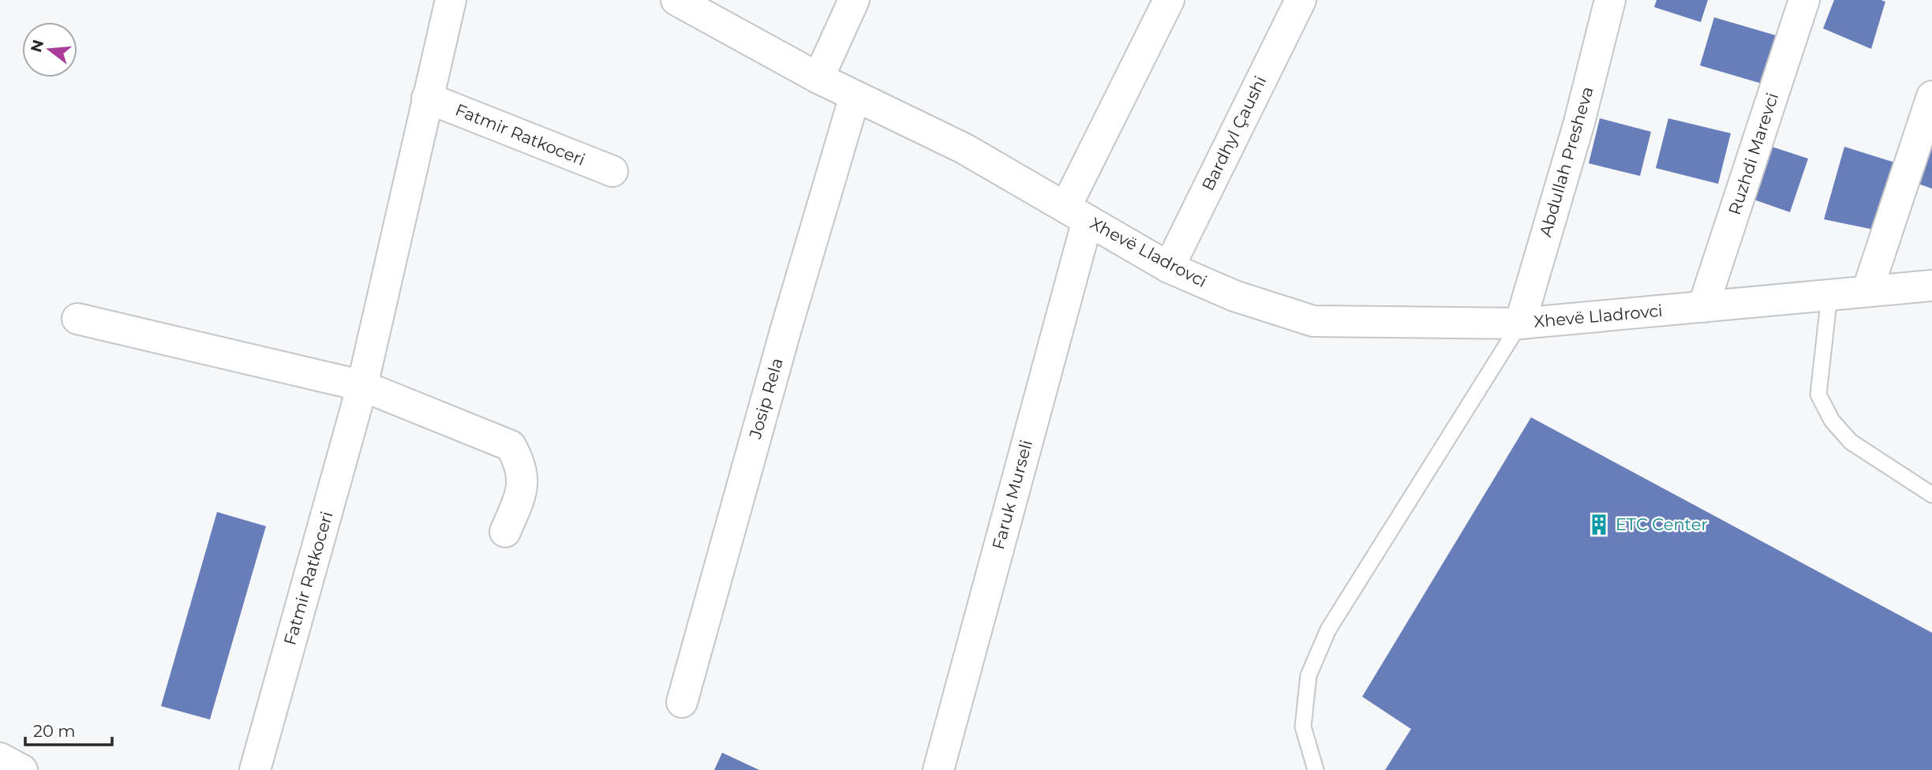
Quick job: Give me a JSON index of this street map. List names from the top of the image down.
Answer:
{
  "streets": {
    "street": [
      "Bardhyl Çaushi",
      "Fatmir Ratkoceri",
      "Ruzhdi Marevci",
      "Abdullah Presheva",
      "Xhevë Lladrovci",
      "Josip Rela",
      "Faruk Murseli"
    ]
  },
  "crossings": [
    ["Bardhyl Çaushi", "Xhevë Lladrovci"],
    ["Ruzhdi Marevci", "Xhevë Lladrovci"],
    ["Abdullah Presheva", "Xhevë Lladrovci"],
    ["Xhevë Lladrovci", "Josip Rela"],
    ["Xhevë Lladrovci", "Faruk Murseli"]
  ],
  "places": {
    "building": ["ETC Center"]
  },
  "scale_bar": "20 m",
  "north": "left"
}
